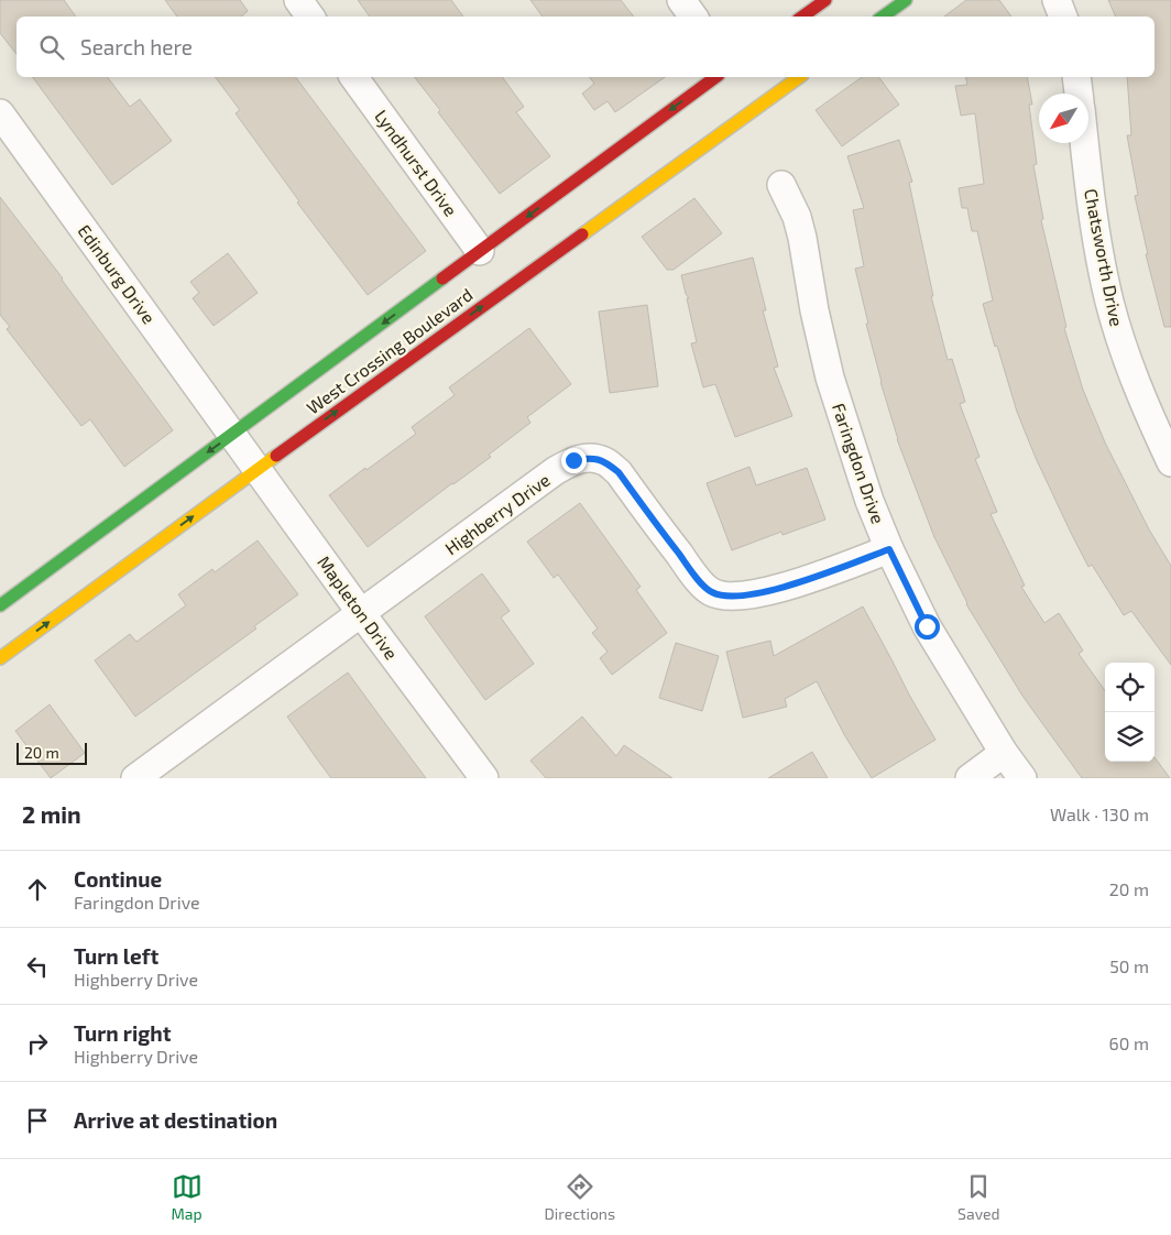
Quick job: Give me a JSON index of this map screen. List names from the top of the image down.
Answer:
{
  "streets": {
    "street": [
      "Lyndhurst Drive",
      "Chatsworth Drive",
      "Edinburg Drive",
      "West Crossing Boulevard",
      "Faringdon Drive",
      "Highberry Drive",
      "Mapleton Drive"
    ]
  },
  "crossings": [
    ["Lyndhurst Drive", "West Crossing Boulevard"],
    ["Edinburg Drive", "West Crossing Boulevard"],
    ["Edinburg Drive", "Mapleton Drive"],
    ["West Crossing Boulevard", "Mapleton Drive"],
    ["Faringdon Drive", "Highberry Drive"],
    ["Highberry Drive", "Mapleton Drive"]
  ],
  "scale_bar": "20 m",
  "north": "bottom left",
  "page": {
    "search": "Search here",
    "scale": "20 m",
    "heading": ["2 min", "Walk · 130 m"],
    "list": [
      ["Continue", "Faringdon Drive", "20 m"],
      ["Turn left", "Highberry Drive", "50 m"],
      ["Turn right", "Highberry Drive", "60 m"],
      "Arrive at destination"
    ],
    "nav": ["Map", "Directions", "Saved"]
  }
}
